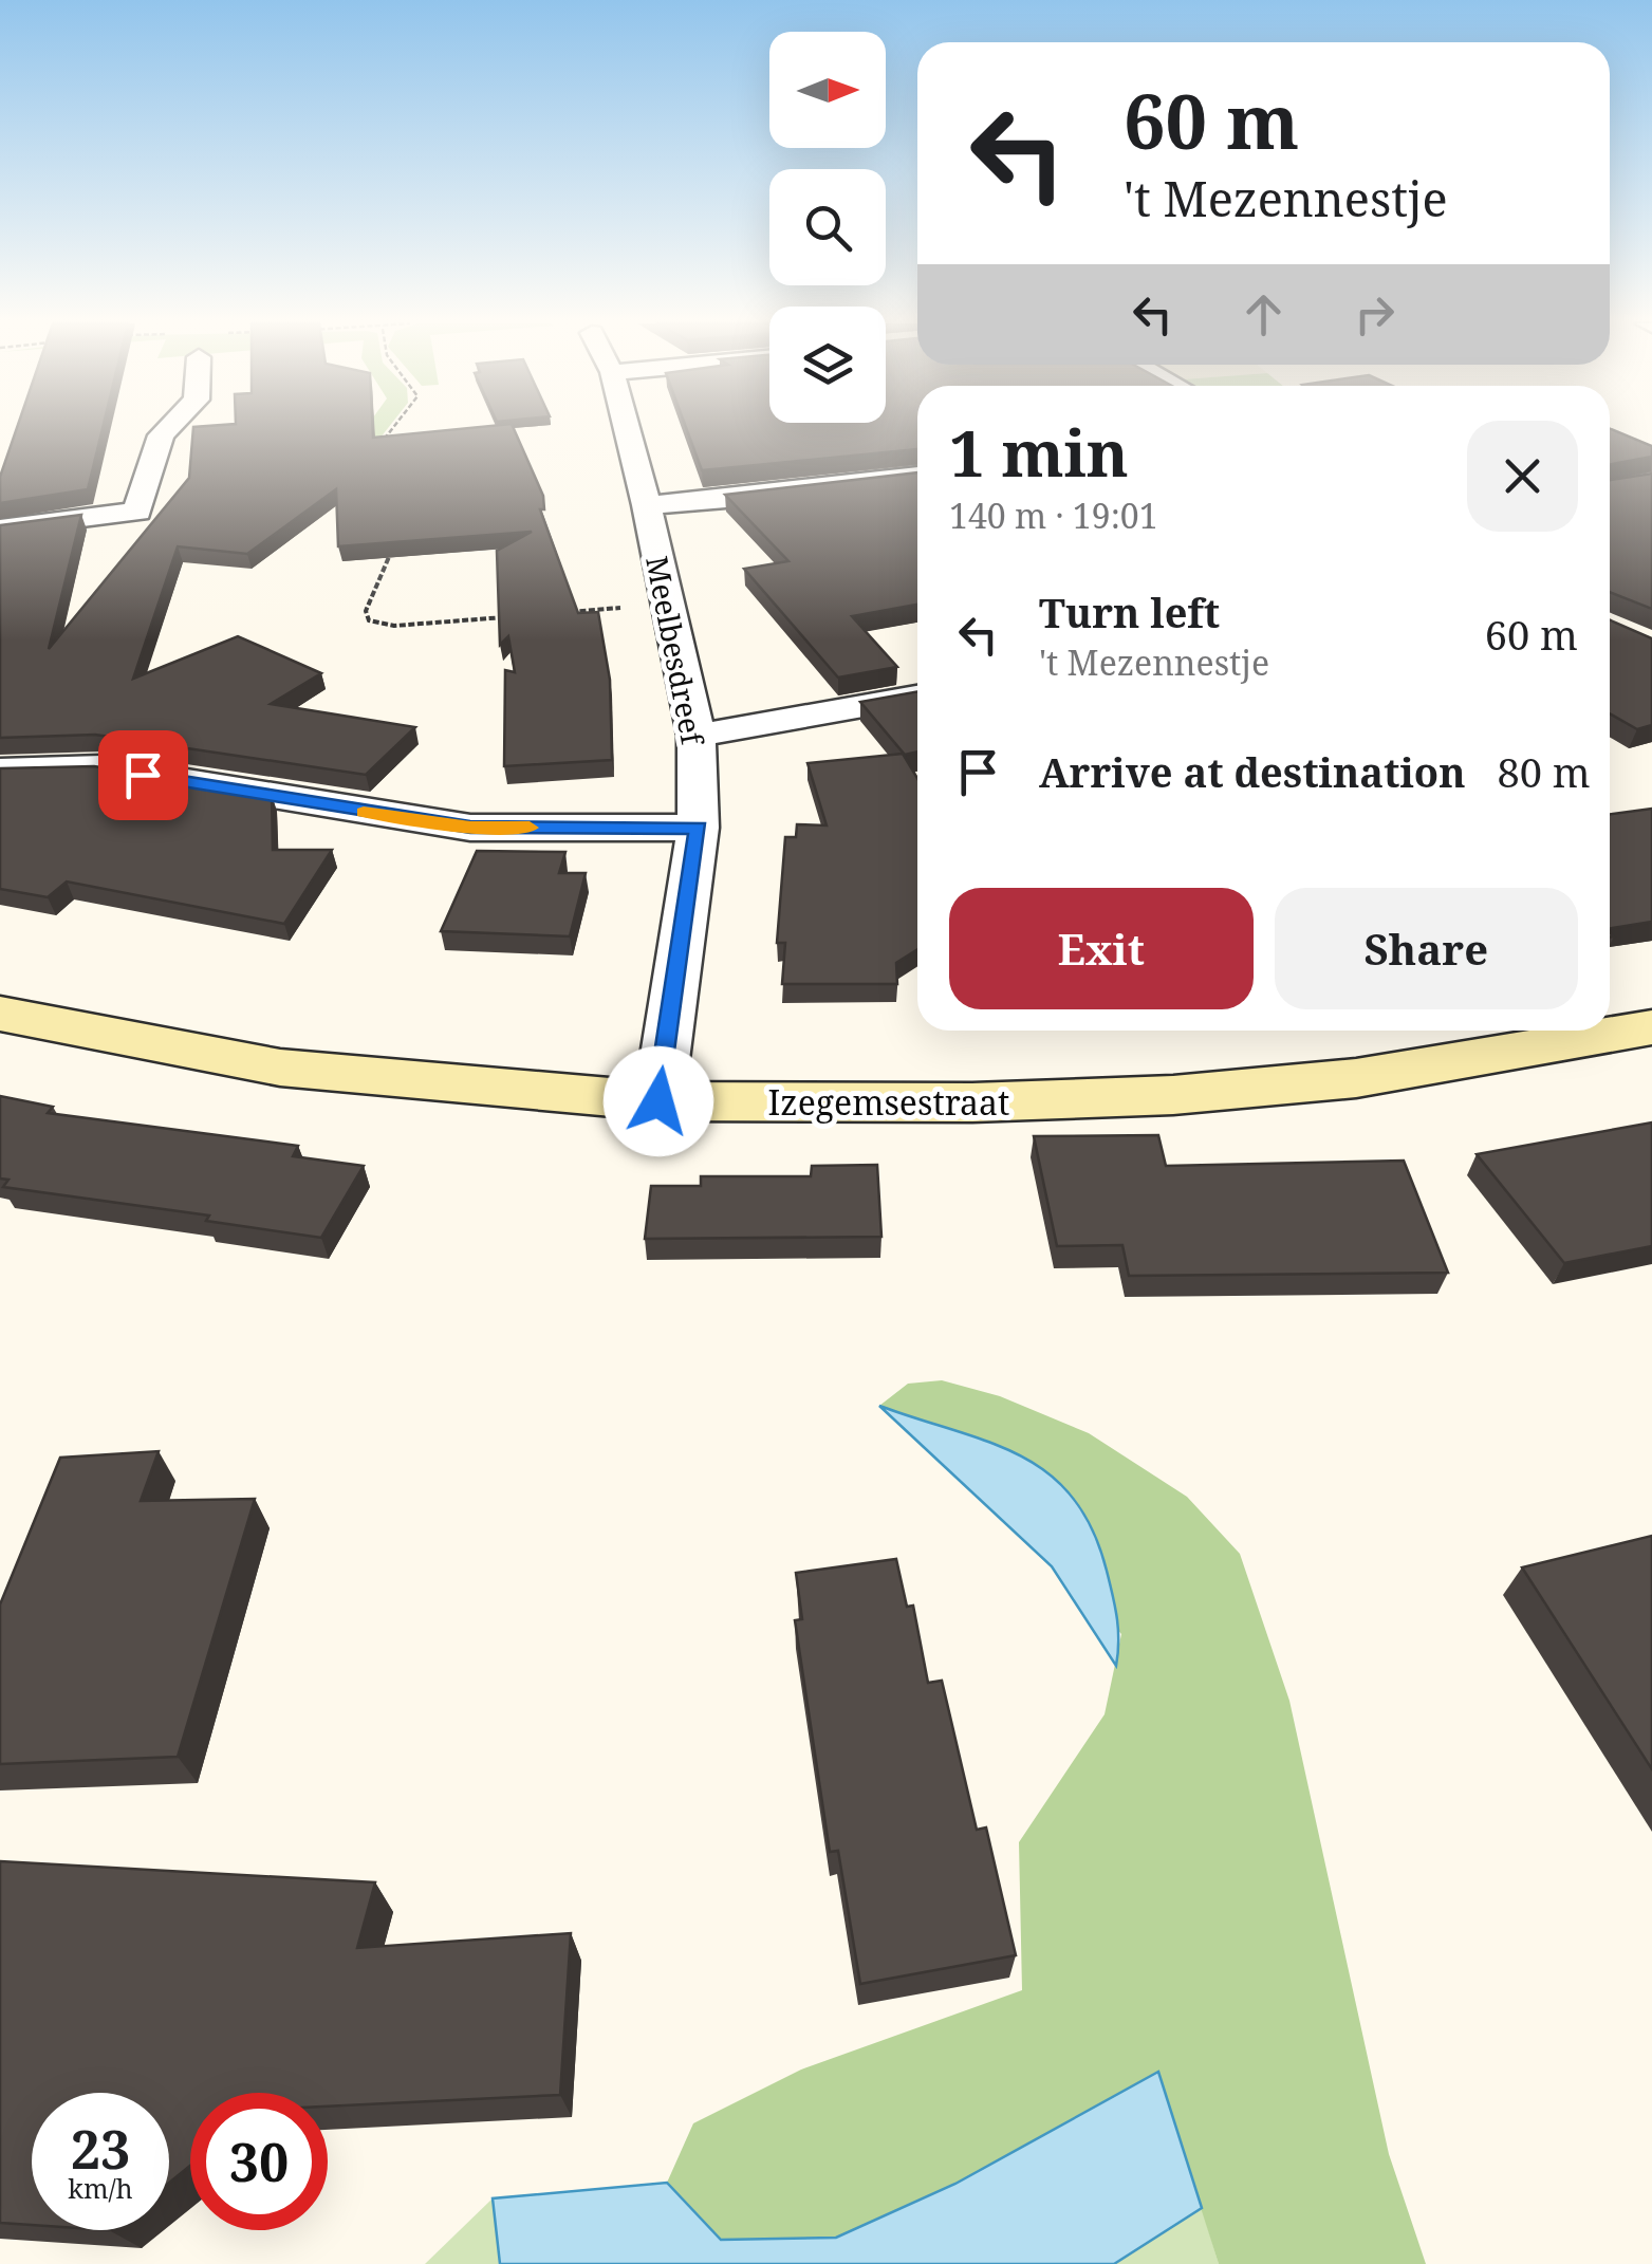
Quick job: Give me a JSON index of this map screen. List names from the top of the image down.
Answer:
{
  "streets": {
    "street": ["Meelbesdreef", "Izegemsestraat"]
  },
  "crossings": [
    ["Meelbesdreef", "Izegemsestraat"]
  ],
  "north": "right",
  "page": {
    "turn": ["60 m", "'t Mezennestje"],
    "heading": ["1 min", "140 m · 19:01"],
    "list": [
      {
        "name": "Turn left",
        "note": "'t Mezennestje",
        "value": "60 m"
      },
      {
        "name": "Arrive at destination",
        "value": "80 m"
      }
    ],
    "buttons": ["Exit", "Share"],
    "speed": "23 km/h",
    "limit": "30"
  }
}
